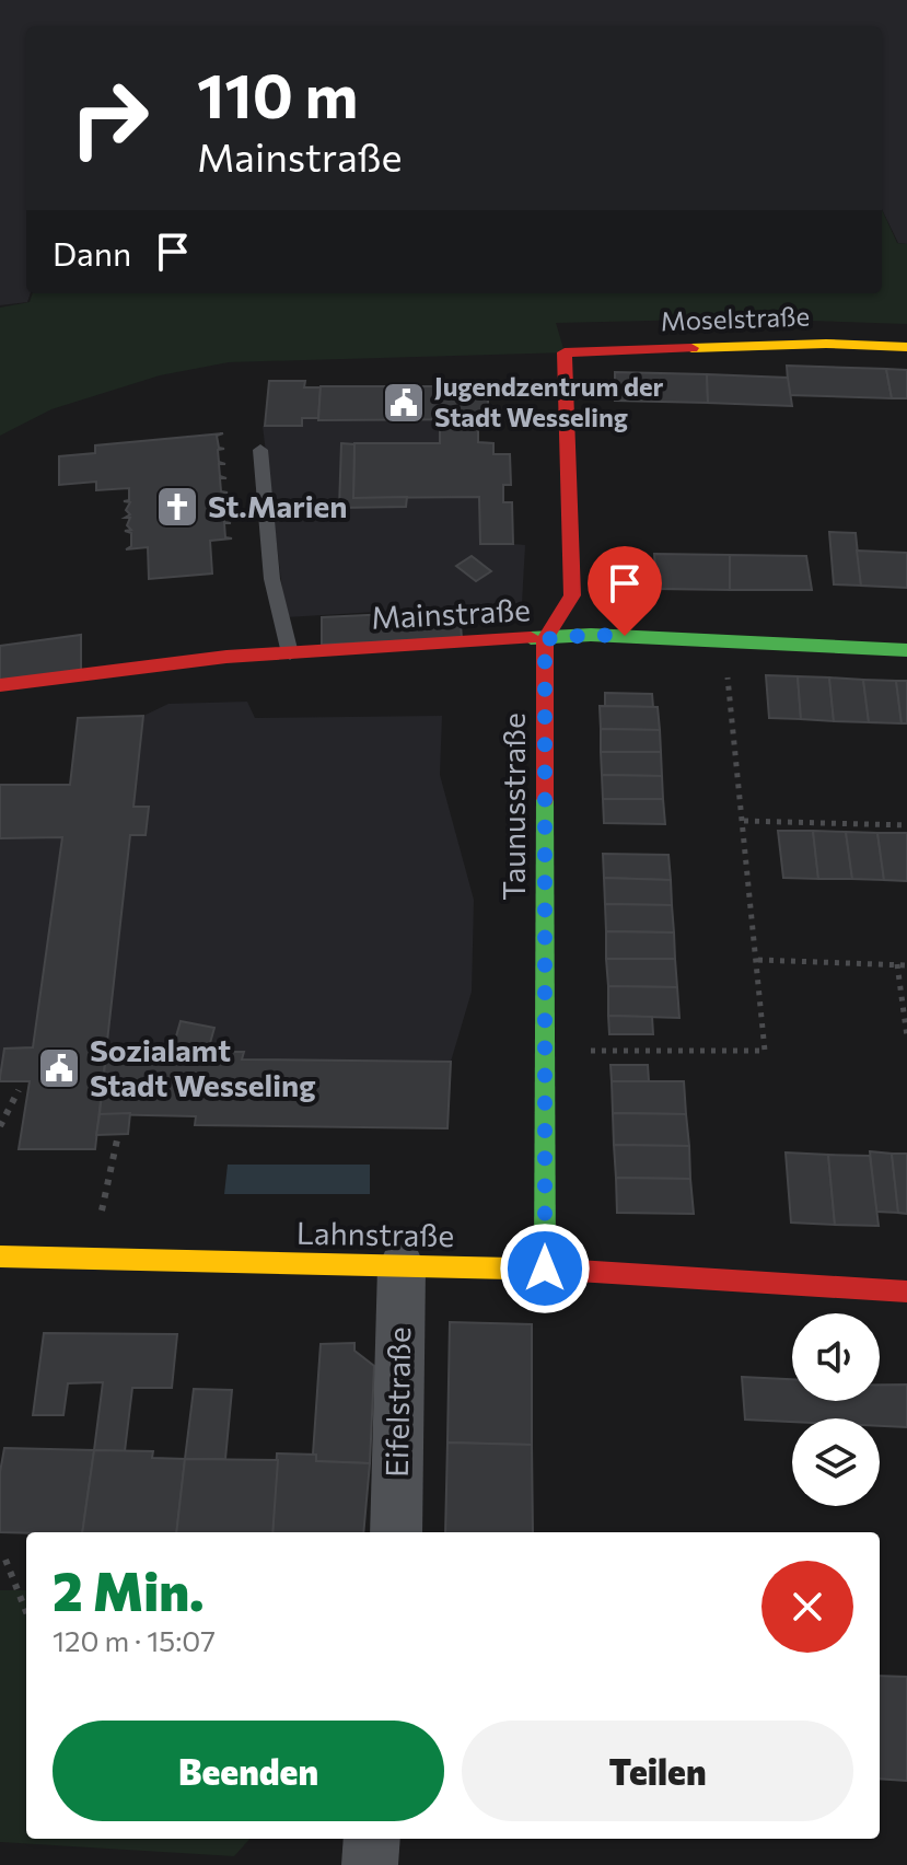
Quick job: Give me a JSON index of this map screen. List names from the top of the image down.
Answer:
{
  "streets": {
    "street": [
      "Moselstraße",
      "Mainstraße",
      "Taunusstraße",
      "Lahnstraße",
      "Eifelstraße"
    ]
  },
  "crossings": [
    ["Moselstraße", "Mainstraße"],
    ["Moselstraße", "Taunusstraße"],
    ["Mainstraße", "Taunusstraße"],
    ["Taunusstraße", "Lahnstraße"],
    ["Lahnstraße", "Eifelstraße"]
  ],
  "places": {
    "public building": ["Jugendzentrum der Stadt Wesseling", "Sozialamt Stadt Wesseling"],
    "church": ["St.Marien"]
  },
  "page": {
    "turn": ["110 m", "Mainstraße"],
    "then": "Dann",
    "heading": ["2 Min.", "120 m · 15:07"],
    "buttons": ["Beenden", "Teilen"]
  }
}
